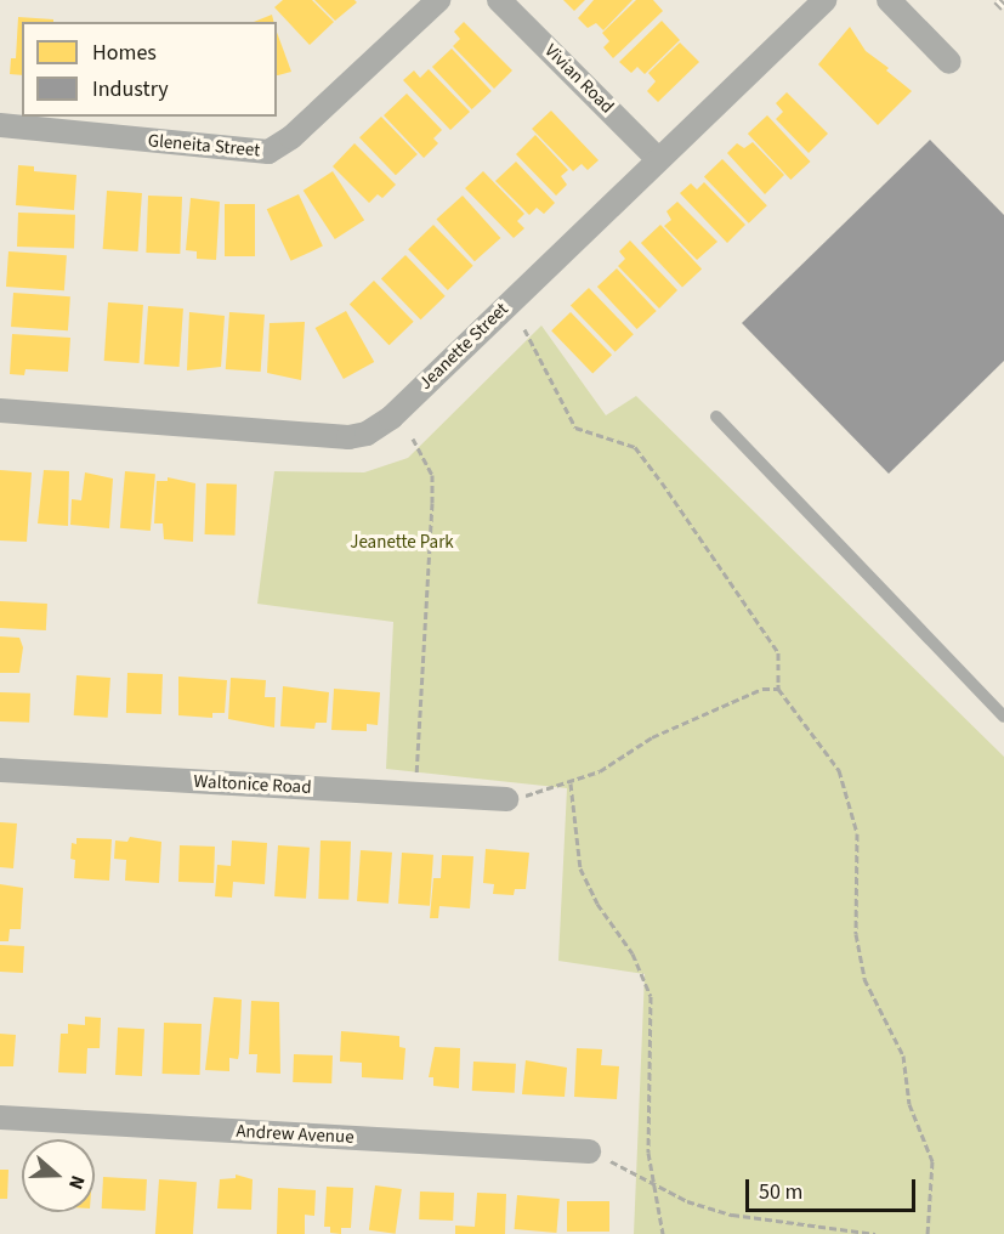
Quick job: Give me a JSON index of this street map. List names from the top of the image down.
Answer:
{
  "streets": {
    "street": [
      "Vivian Road",
      "Gleneita Street",
      "Jeanette Street",
      "Waltonice Road",
      "Andrew Avenue"
    ]
  },
  "crossings": [
    ["Vivian Road", "Jeanette Street"]
  ],
  "parks": ["Jeanette Park"],
  "legend": ["Homes", "Industry"],
  "scale_bar": "50 m",
  "north": "right"
}
